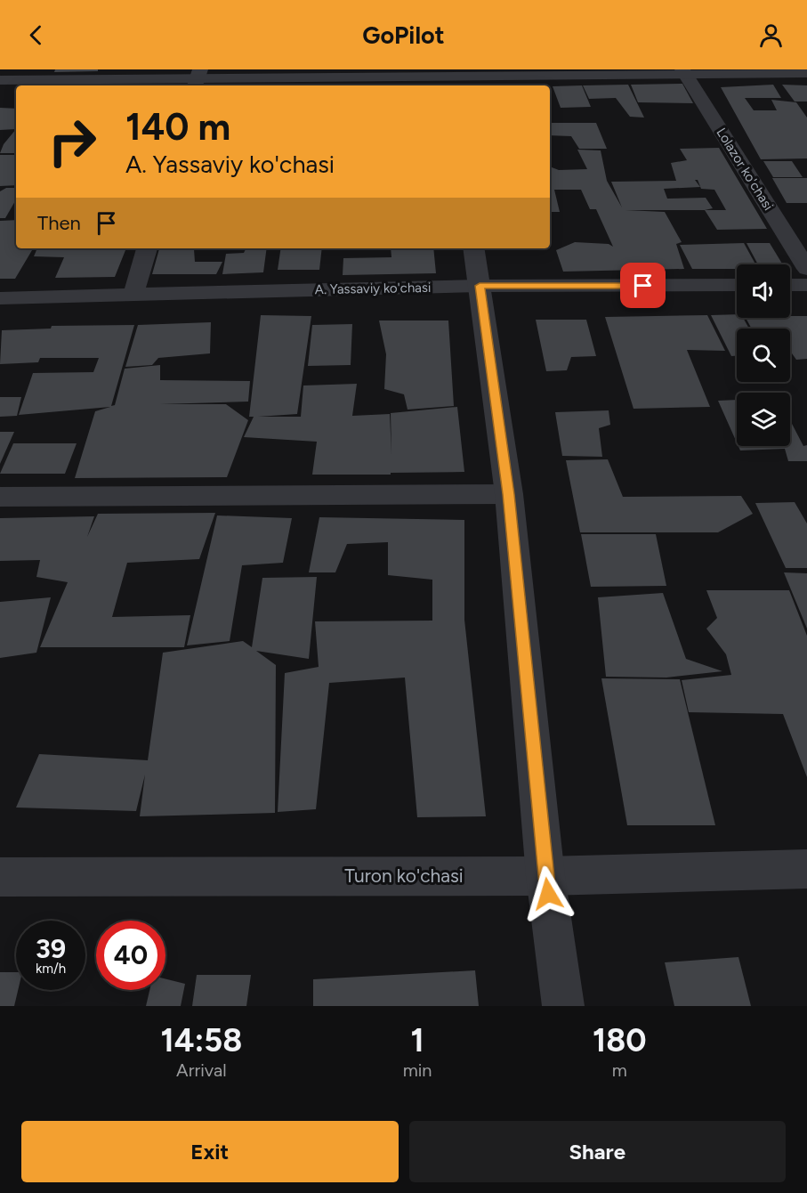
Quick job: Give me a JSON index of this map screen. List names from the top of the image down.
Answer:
{
  "streets": {
    "street": ["Lolazor ko'chasi", "A. Yassaviy ko'chasi", "Turon ko'chasi"]
  },
  "page": {
    "header": "GoPilot",
    "turn": ["140 m", "A. Yassaviy ko'chasi"],
    "then": "Then",
    "speed": "39 km/h",
    "limit": "40",
    "eta": [
      "14:58",
      "Arrival",
      "1",
      "min",
      "180",
      "m"
    ],
    "buttons": ["Exit", "Share"]
  }
}
